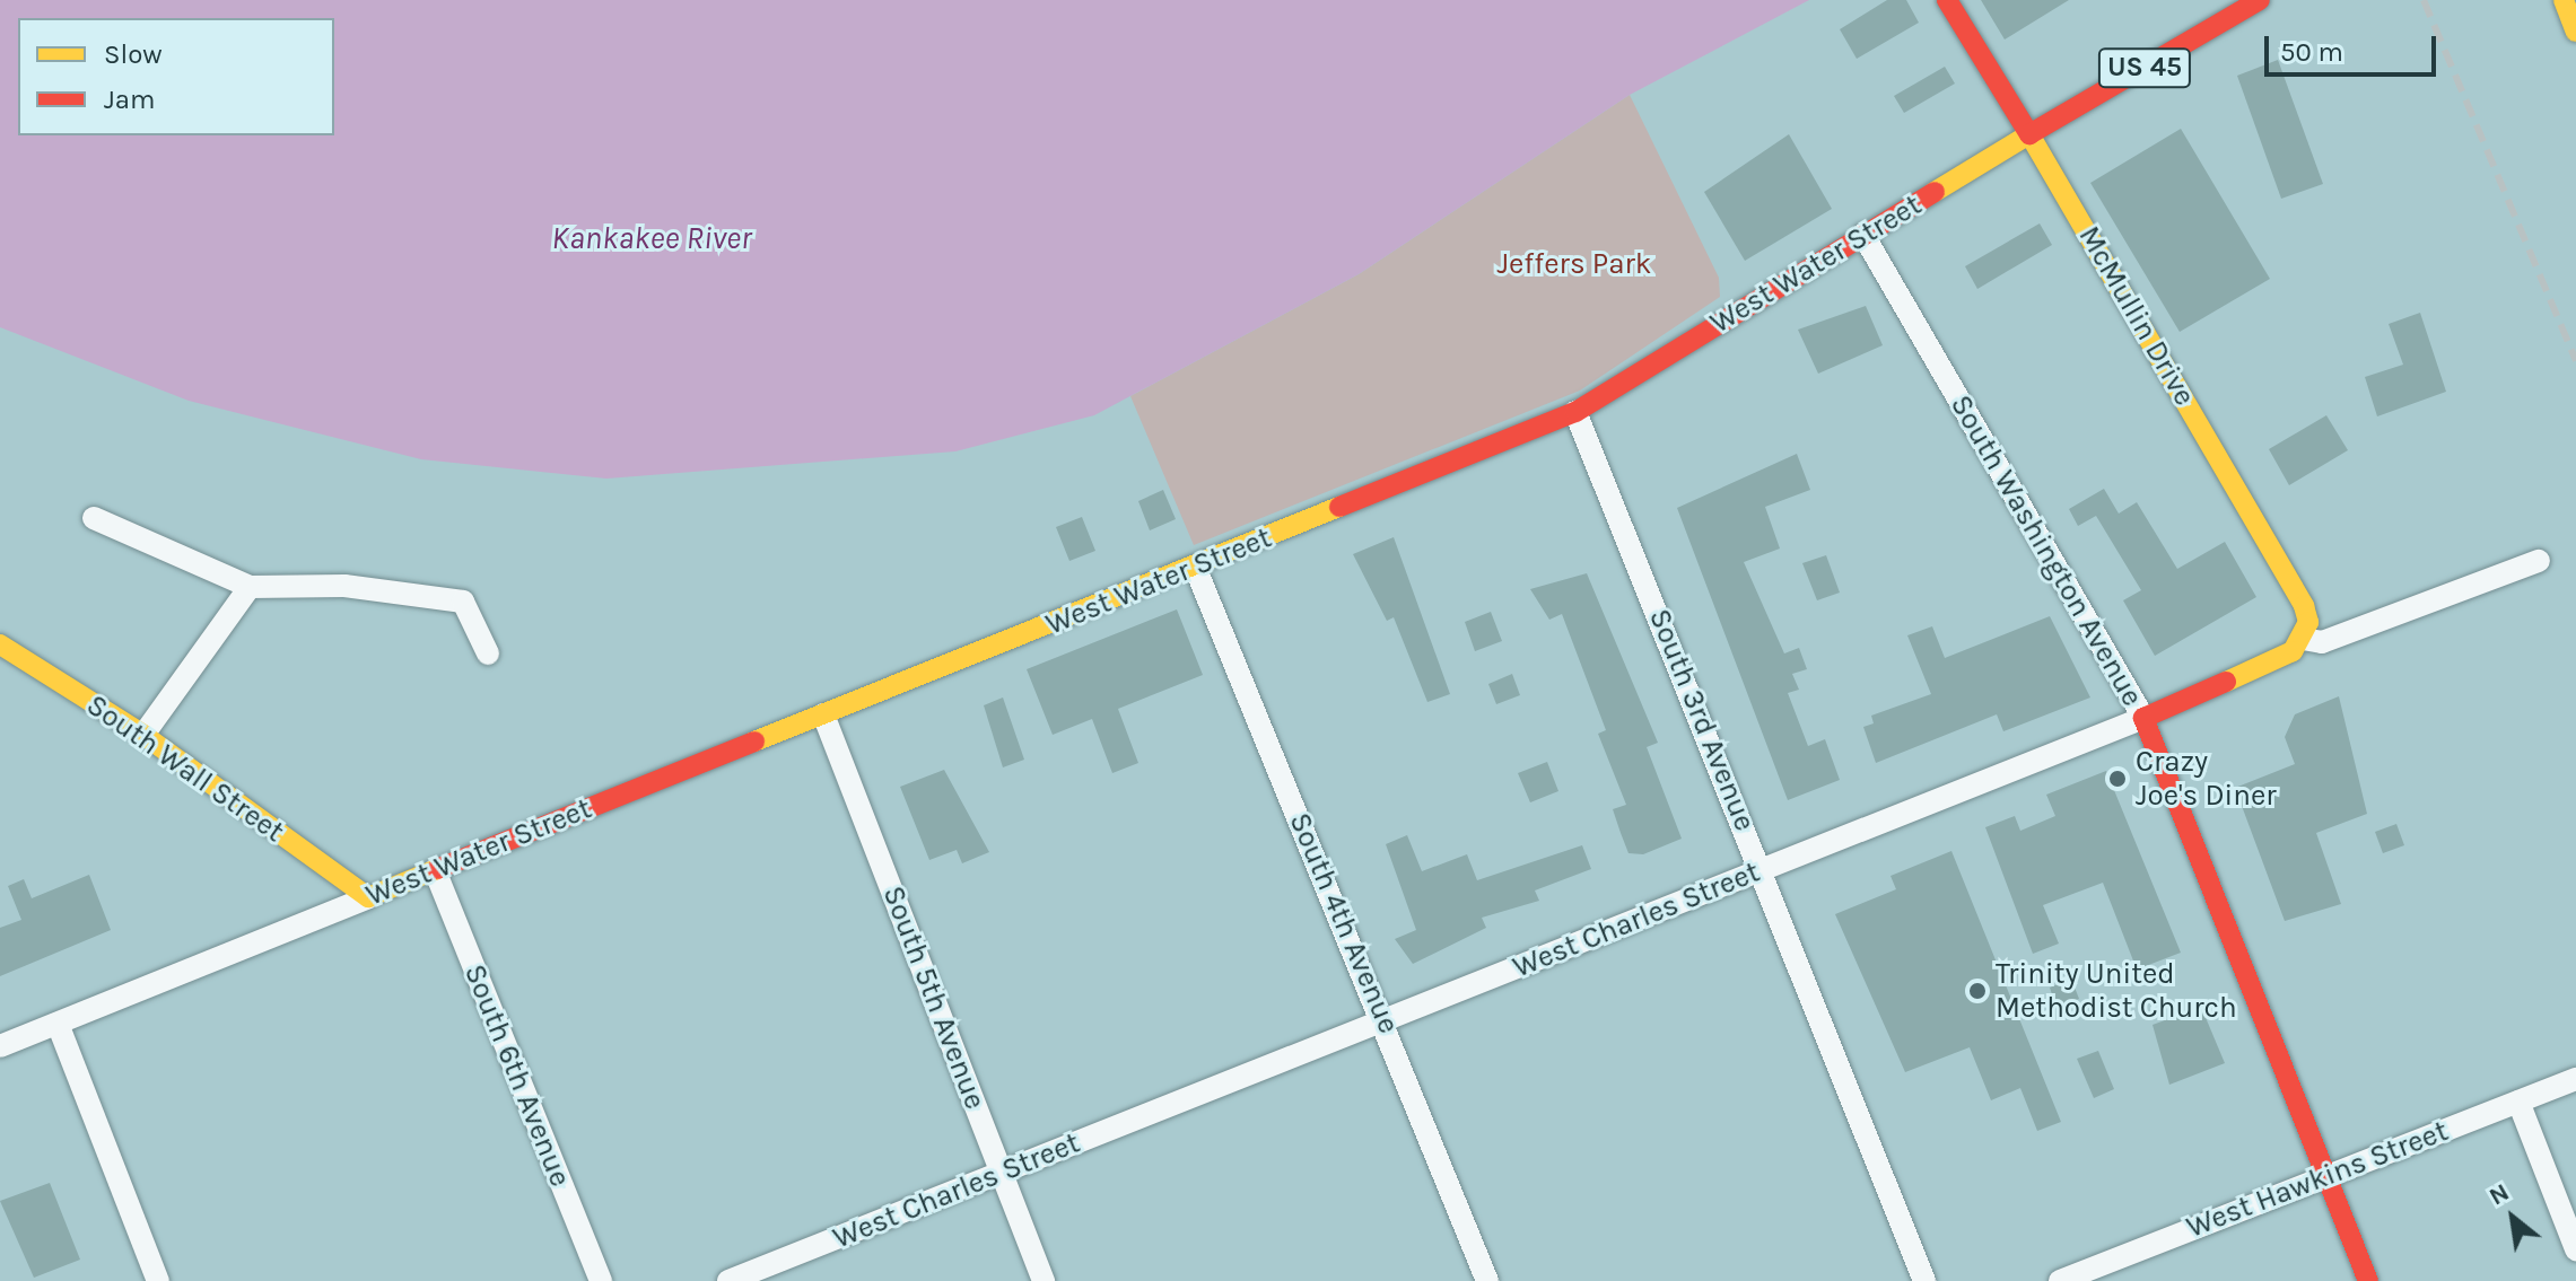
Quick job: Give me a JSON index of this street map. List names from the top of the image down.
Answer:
{
  "streets": {
    "main road": [
      "US 45",
      "West Water Street",
      "McMullin Drive",
      "South Washington Avenue",
      "South Wall Street",
      "West Charles Street"
    ],
    "street": [
      "South 3rd Avenue",
      "South 4th Avenue",
      "South 5th Avenue",
      "South 6th Avenue",
      "West Hawkins Street"
    ]
  },
  "crossings": [
    ["West Water Street", "McMullin Drive"],
    ["West Water Street", "South Washington Avenue"],
    ["West Water Street", "South 3rd Avenue"],
    ["West Water Street", "South Wall Street"],
    ["West Water Street", "South 4th Avenue"],
    ["West Water Street", "South 5th Avenue"],
    ["West Water Street", "South 6th Avenue"],
    ["McMullin Drive", "West Charles Street"],
    ["South Washington Avenue", "West Charles Street"],
    ["South Washington Avenue", "West Hawkins Street"],
    ["South 3rd Avenue", "West Charles Street"],
    ["West Charles Street", "South 4th Avenue"],
    ["West Charles Street", "South 5th Avenue"]
  ],
  "water": ["Kankakee River"],
  "parks": ["Jeffers Park"],
  "places": ["Crazy Joe's Diner", "Trinity United Methodist Church"],
  "legend": ["Slow", "Jam"],
  "scale_bar": "50 m",
  "north": "top left"
}
